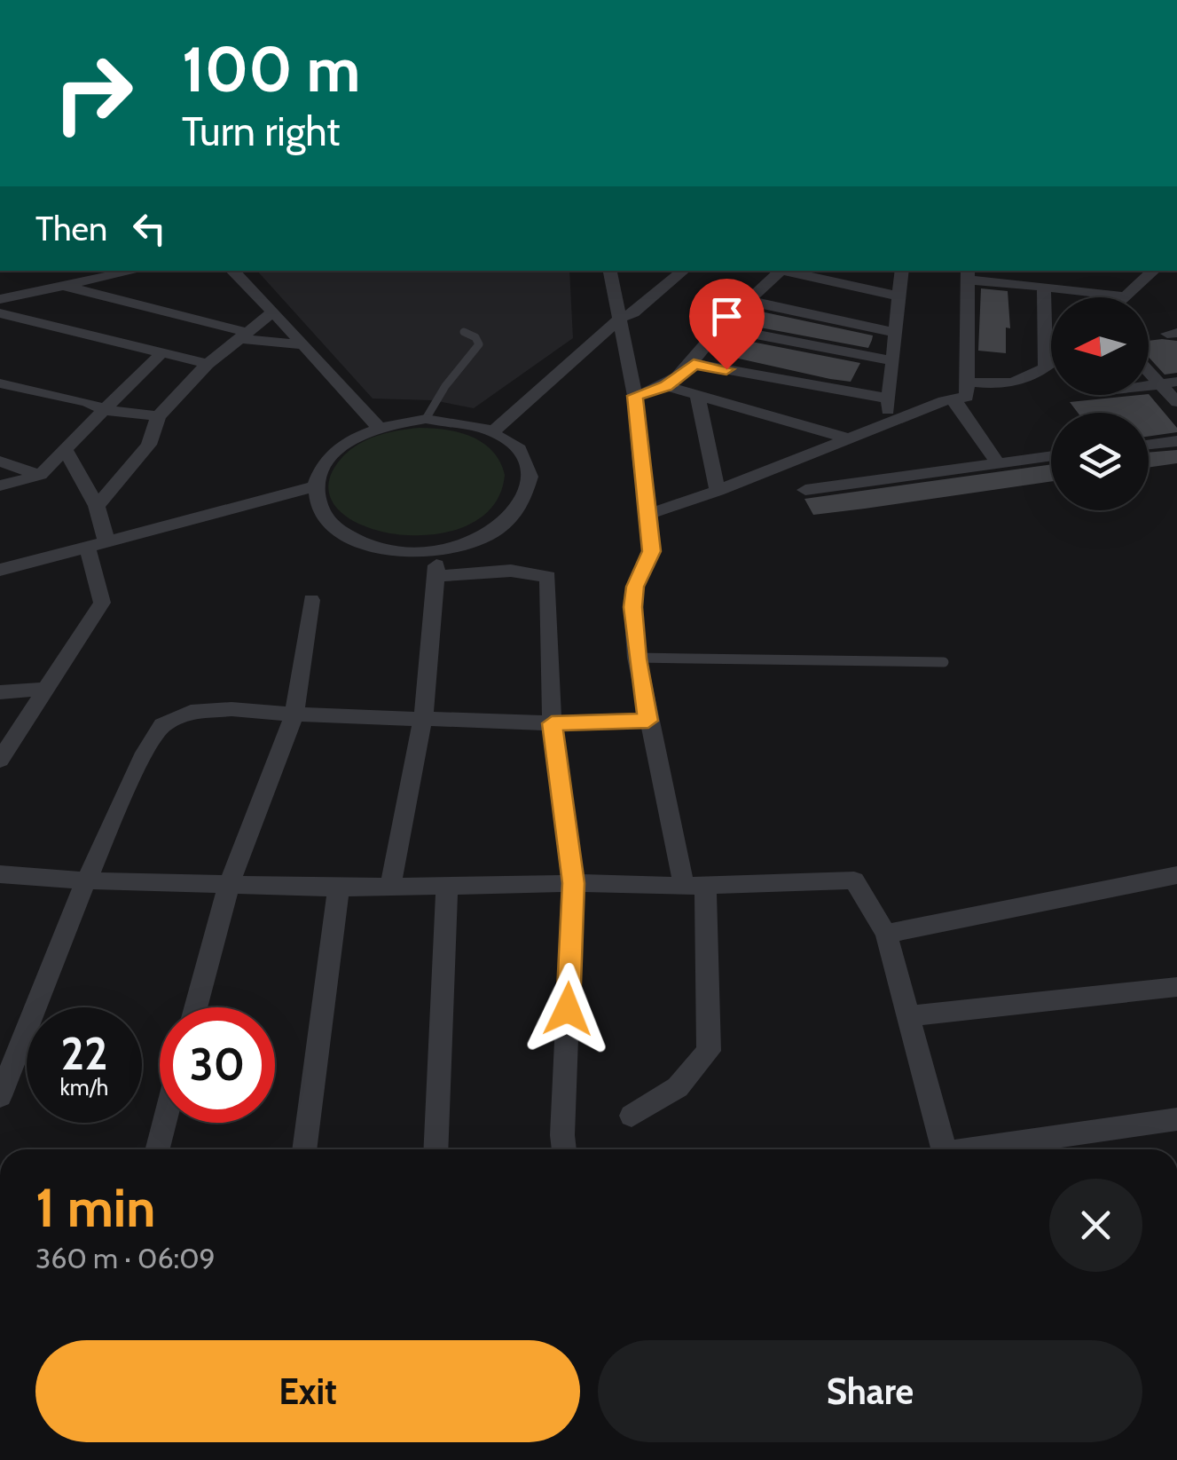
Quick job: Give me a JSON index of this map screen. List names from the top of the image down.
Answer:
{
  "north": "left",
  "page": {
    "turn": ["100 m", "Turn right"],
    "then": "Then",
    "speed": "22 km/h",
    "limit": "30",
    "heading": ["1 min", "360 m · 06:09"],
    "buttons": ["Exit", "Share"]
  }
}
